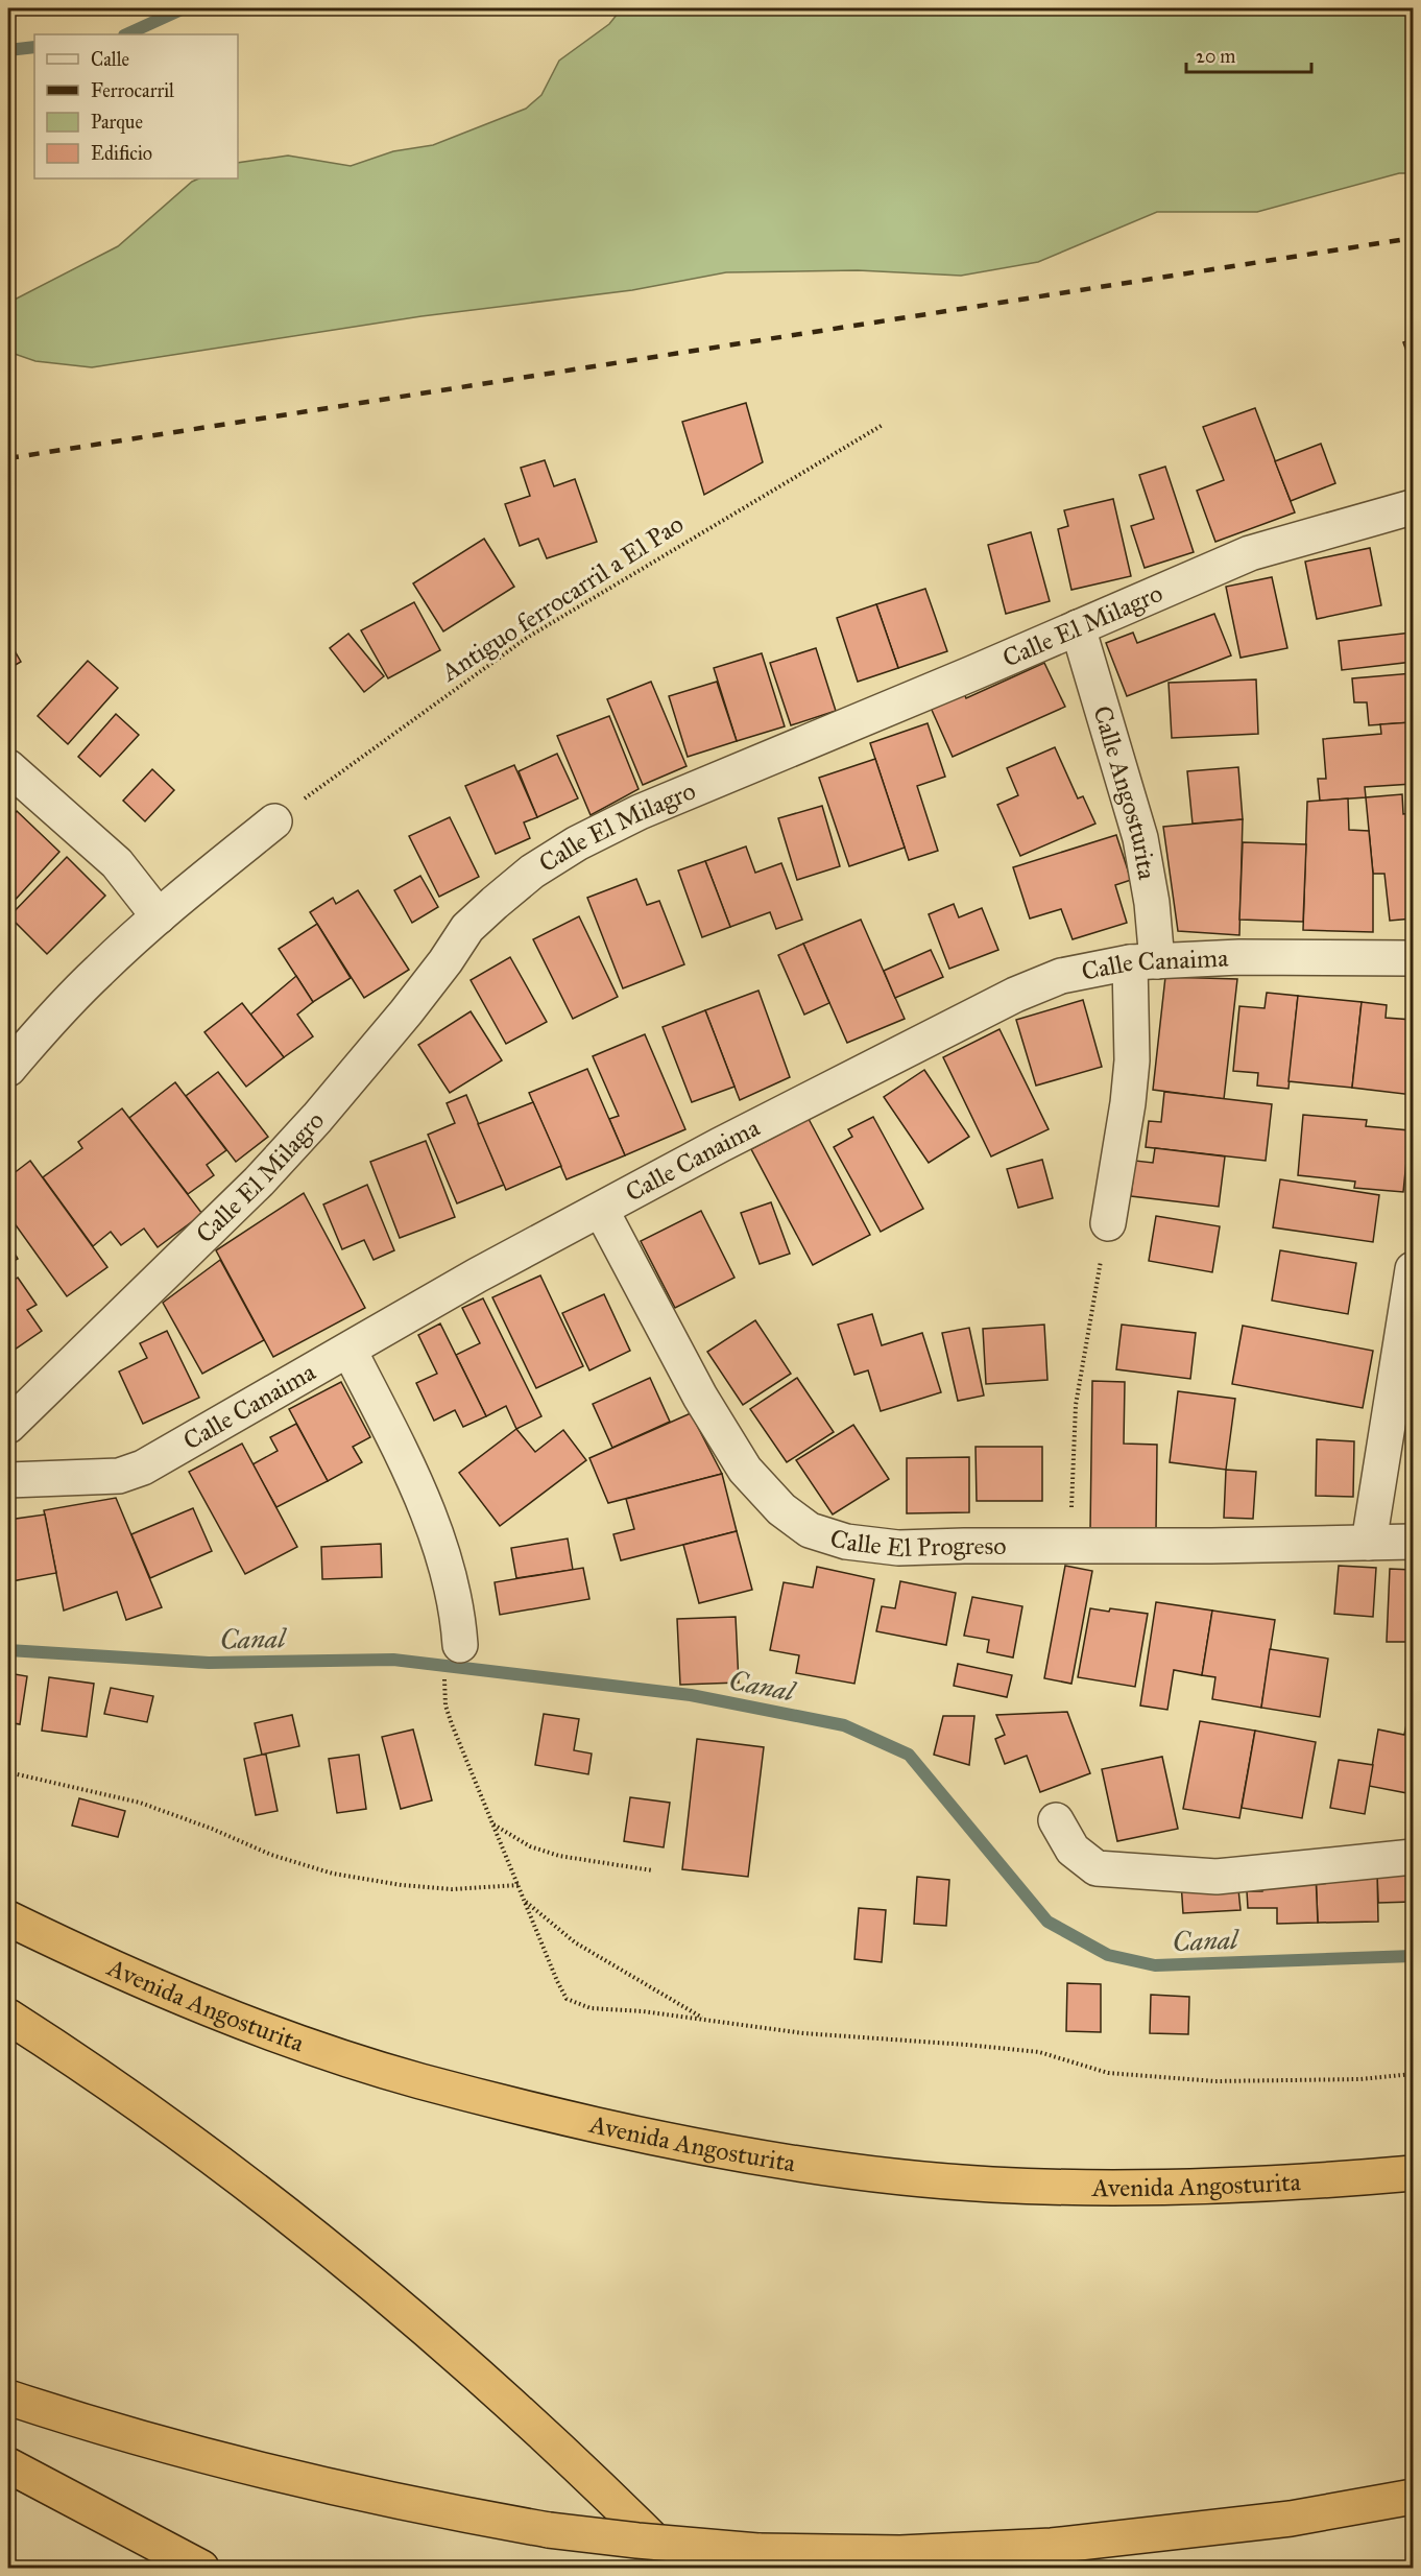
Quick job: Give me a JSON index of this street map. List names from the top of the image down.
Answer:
{
  "streets": {
    "highway": ["Avenida Angosturita"],
    "street": [
      "Calle El Milagro",
      "Calle Angosturita",
      "Calle Canaima",
      "Calle El Progreso"
    ],
    "path": ["Antiguo ferrocarril a El Pao"]
  },
  "crossings": [
    ["Calle El Milagro", "Calle Angosturita"],
    ["Calle Angosturita", "Calle Canaima"],
    ["Calle Canaima", "Calle El Progreso"]
  ],
  "water": ["Canal"],
  "legend": [
    "Calle",
    "Ferrocarril",
    "Parque",
    "Edificio"
  ],
  "scale_bar": "20 m"
}
